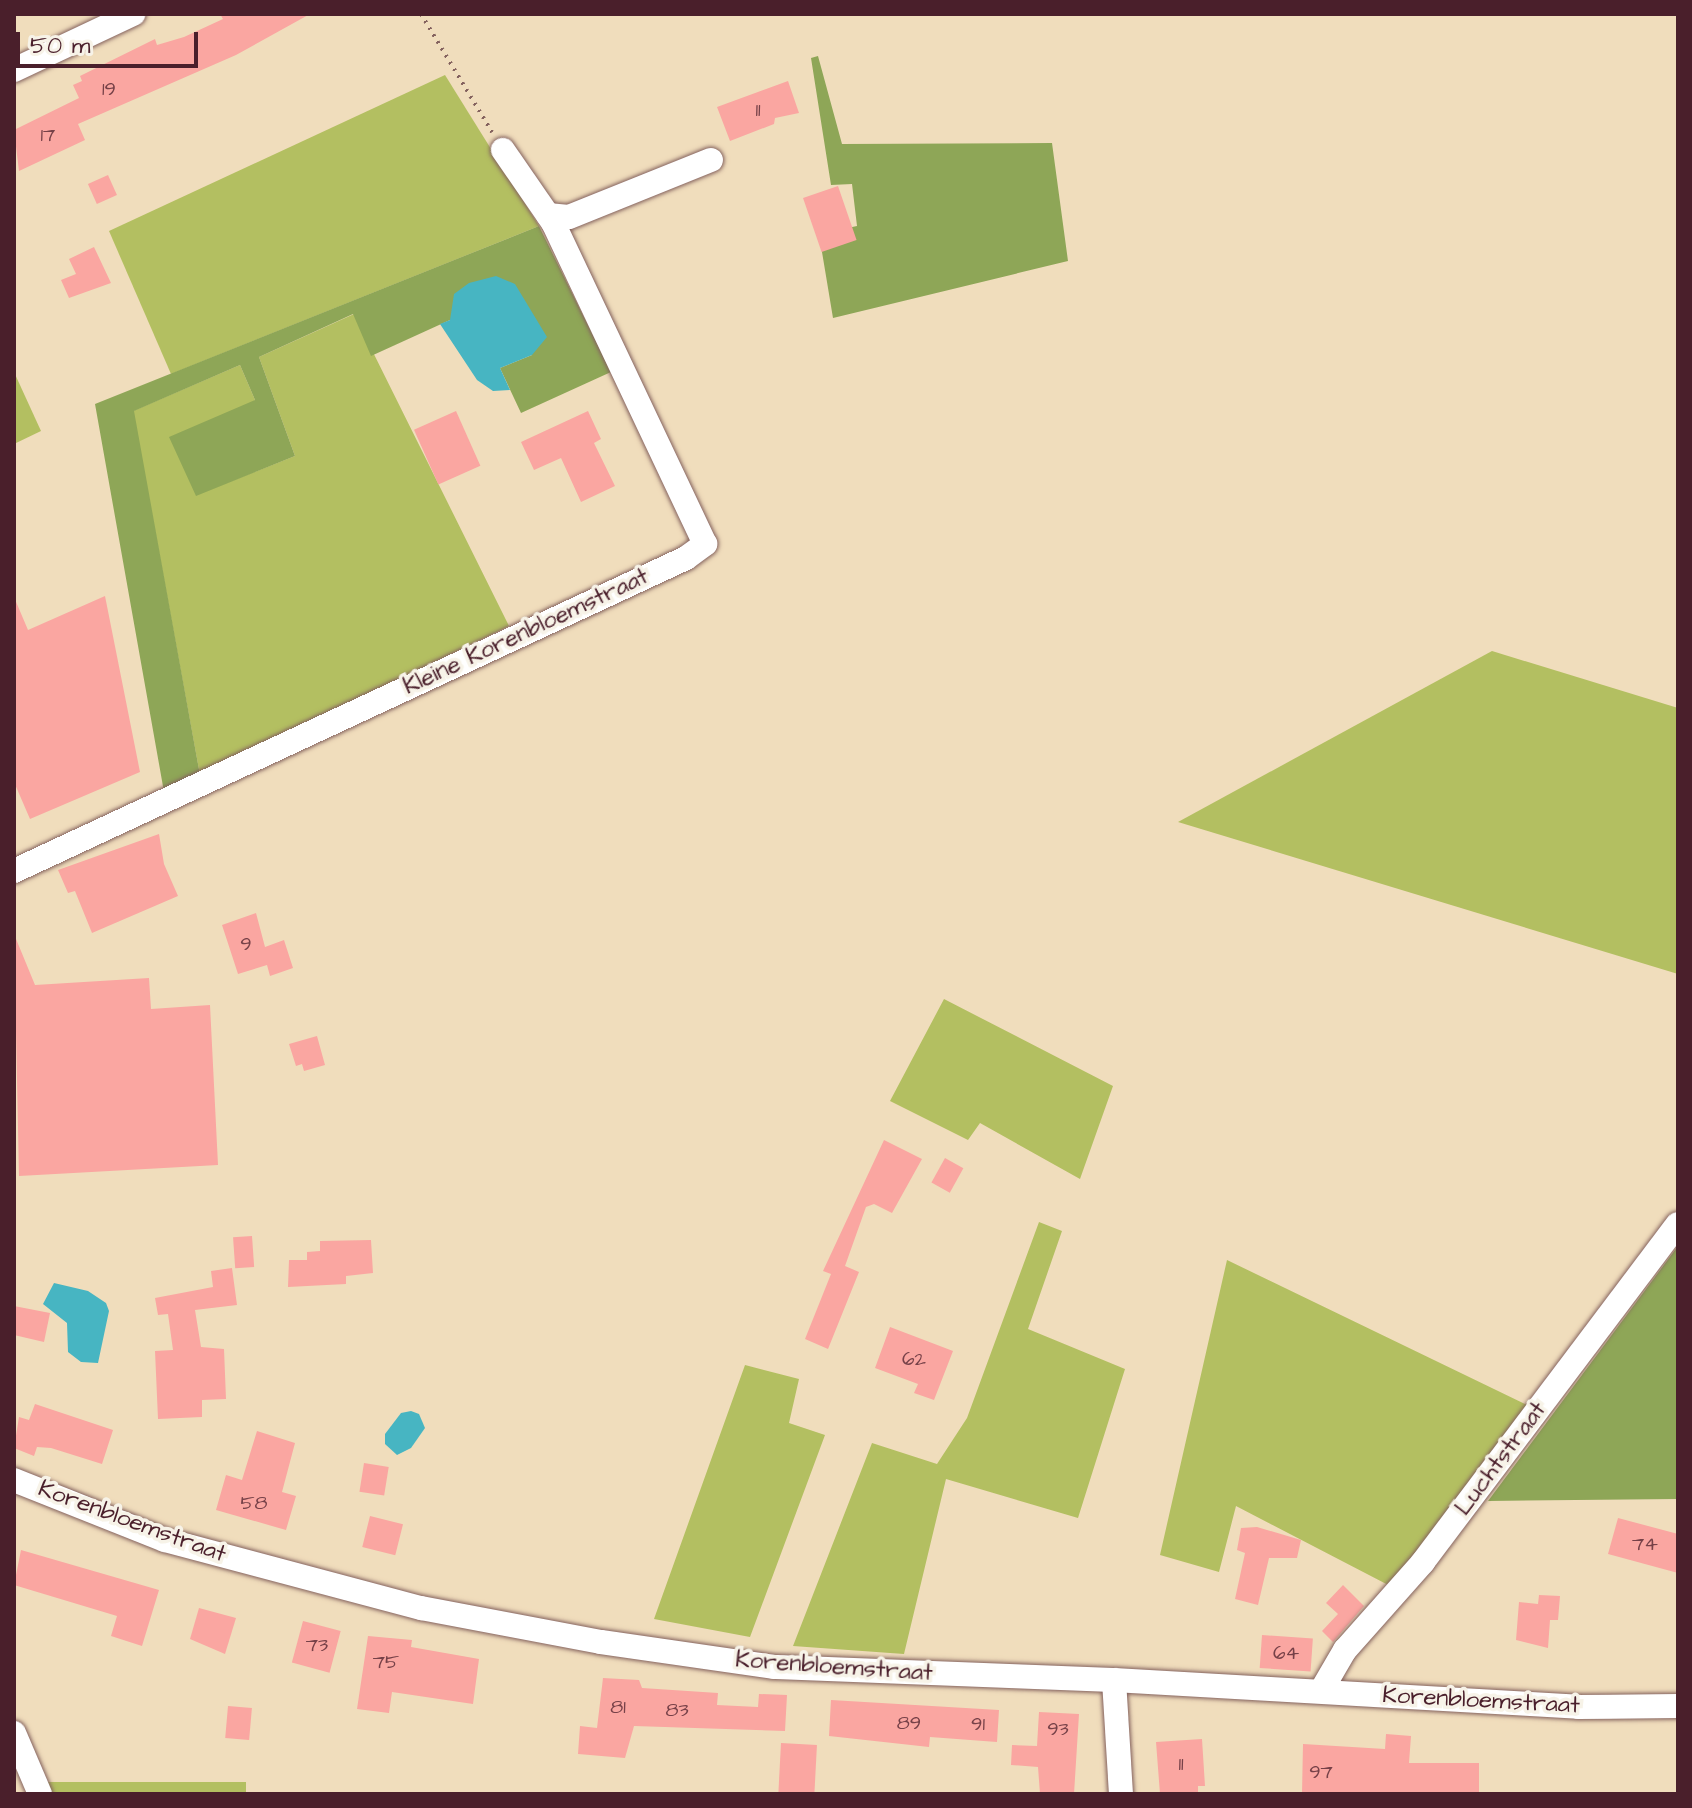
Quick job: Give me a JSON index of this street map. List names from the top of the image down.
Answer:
{
  "streets": {
    "street": ["Kleine Korenbloemstraat", "Luchtstraat", "Korenbloemstraat"]
  },
  "crossings": [
    ["Luchtstraat", "Korenbloemstraat"]
  ],
  "house_numbers": [
    "19",
    "11",
    "17",
    "9",
    "62",
    "58",
    "74",
    "73",
    "64",
    "75",
    "81",
    "83",
    "89",
    "91",
    "93",
    "11",
    "97"
  ],
  "scale_bar": "50 m"
}
